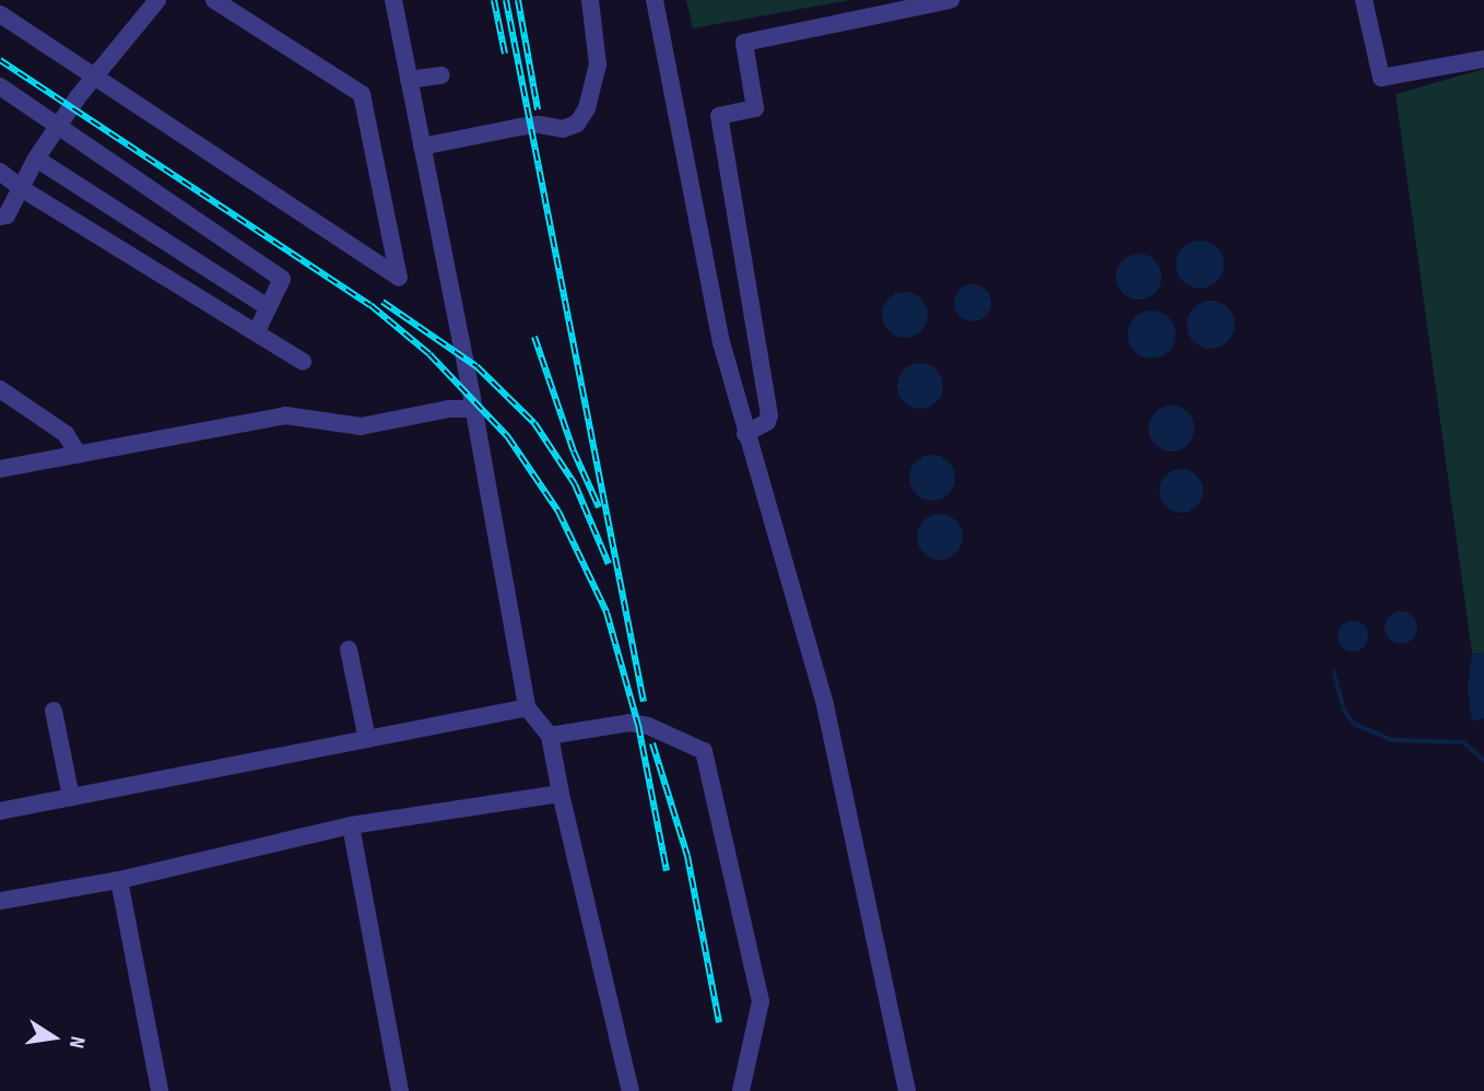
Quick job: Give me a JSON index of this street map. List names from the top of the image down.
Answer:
{
  "north": "right"
}
